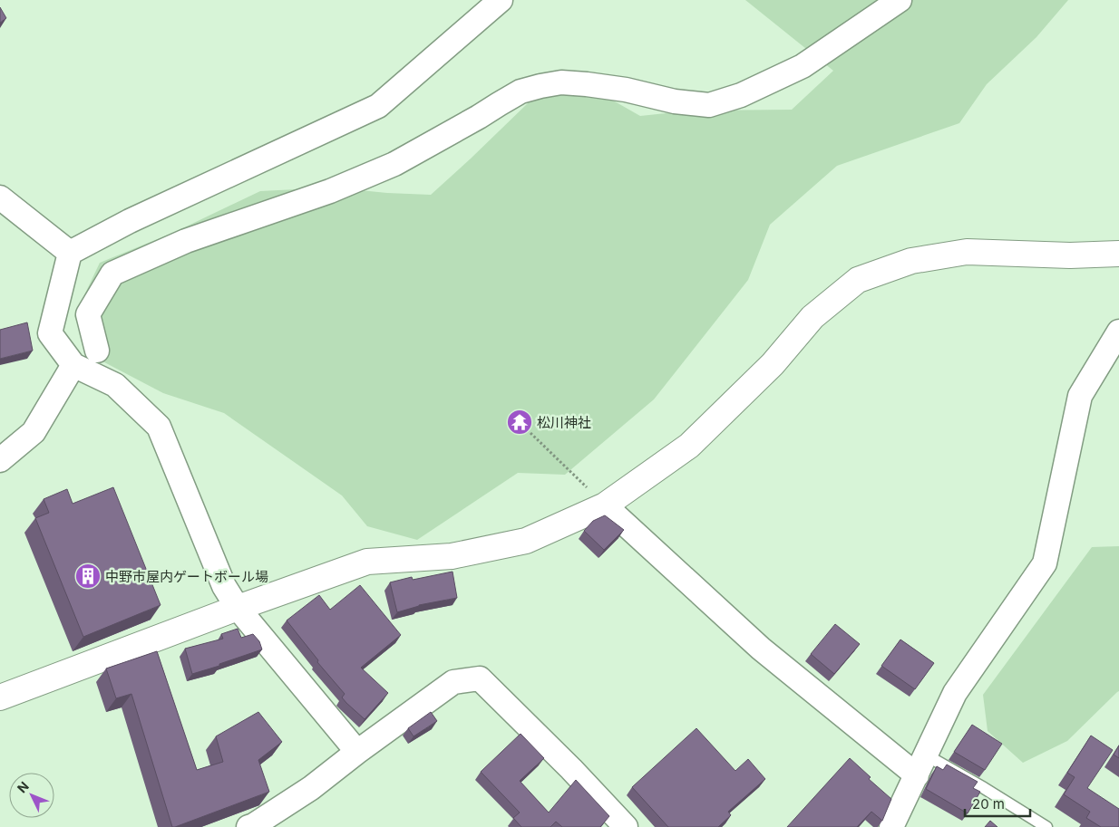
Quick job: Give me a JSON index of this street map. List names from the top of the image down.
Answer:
{
  "places": {
    "temple": ["松川神社"],
    "building": ["中野市屋内ゲートボール場"]
  },
  "scale_bar": "20 m",
  "north": "top left"
}
